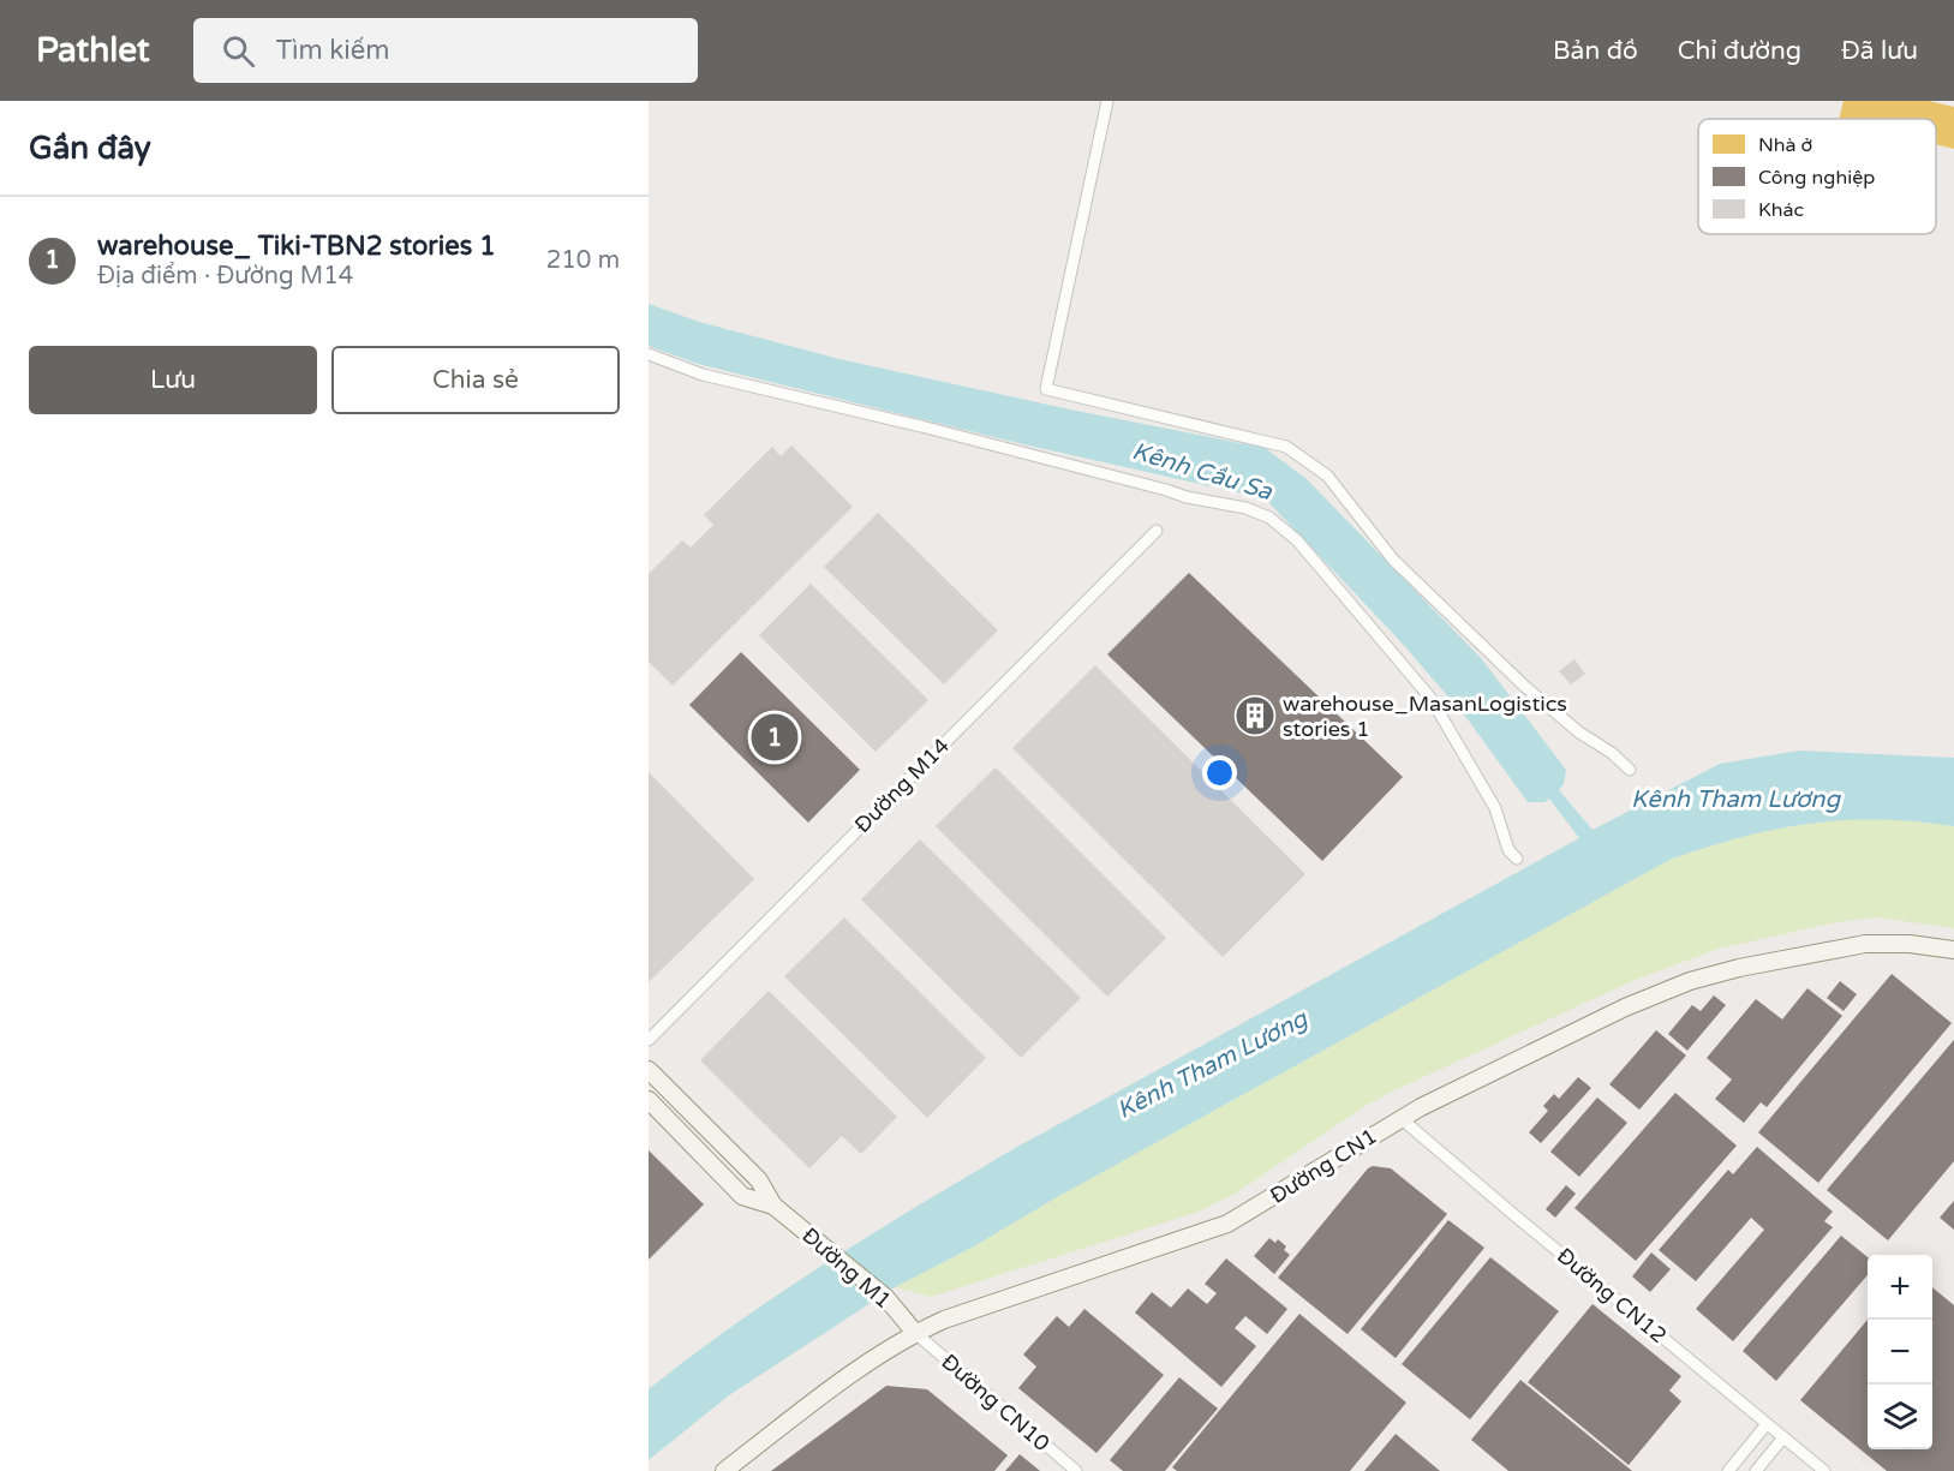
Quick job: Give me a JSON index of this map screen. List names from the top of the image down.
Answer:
{
  "streets": {
    "street": [
      "Đường M14",
      "Đường CN1",
      "Đường M1",
      "Đường CN12",
      "Đường CN10"
    ]
  },
  "crossings": [
    ["Đường CN1", "Đường M1"],
    ["Đường CN1", "Đường CN12"],
    ["Đường CN1", "Đường CN10"],
    ["Đường M1", "Đường CN10"]
  ],
  "water": ["Kênh Cầu Sa", "Kênh Tham Lương"],
  "places": {
    "building": ["warehouse_MasanLogistics stories 1"]
  },
  "legend": ["Nhà ở", "Công nghiệp", "Khác"],
  "page": {
    "header": "Pathlet",
    "search": "Tìm kiếm",
    "nav": ["Bản đồ", "Chỉ đường", "Đã lưu"],
    "heading": "Gần đây",
    "list": [
      {
        "mark": "1",
        "name": "warehouse_ Tiki-TBN2 stories 1",
        "note": "Địa điểm · Đường M14",
        "value": "210 m"
      }
    ],
    "buttons": ["Lưu", "Chia sẻ"],
    "pins": "1",
    "map_buttons": ["+", "−"]
  }
}
